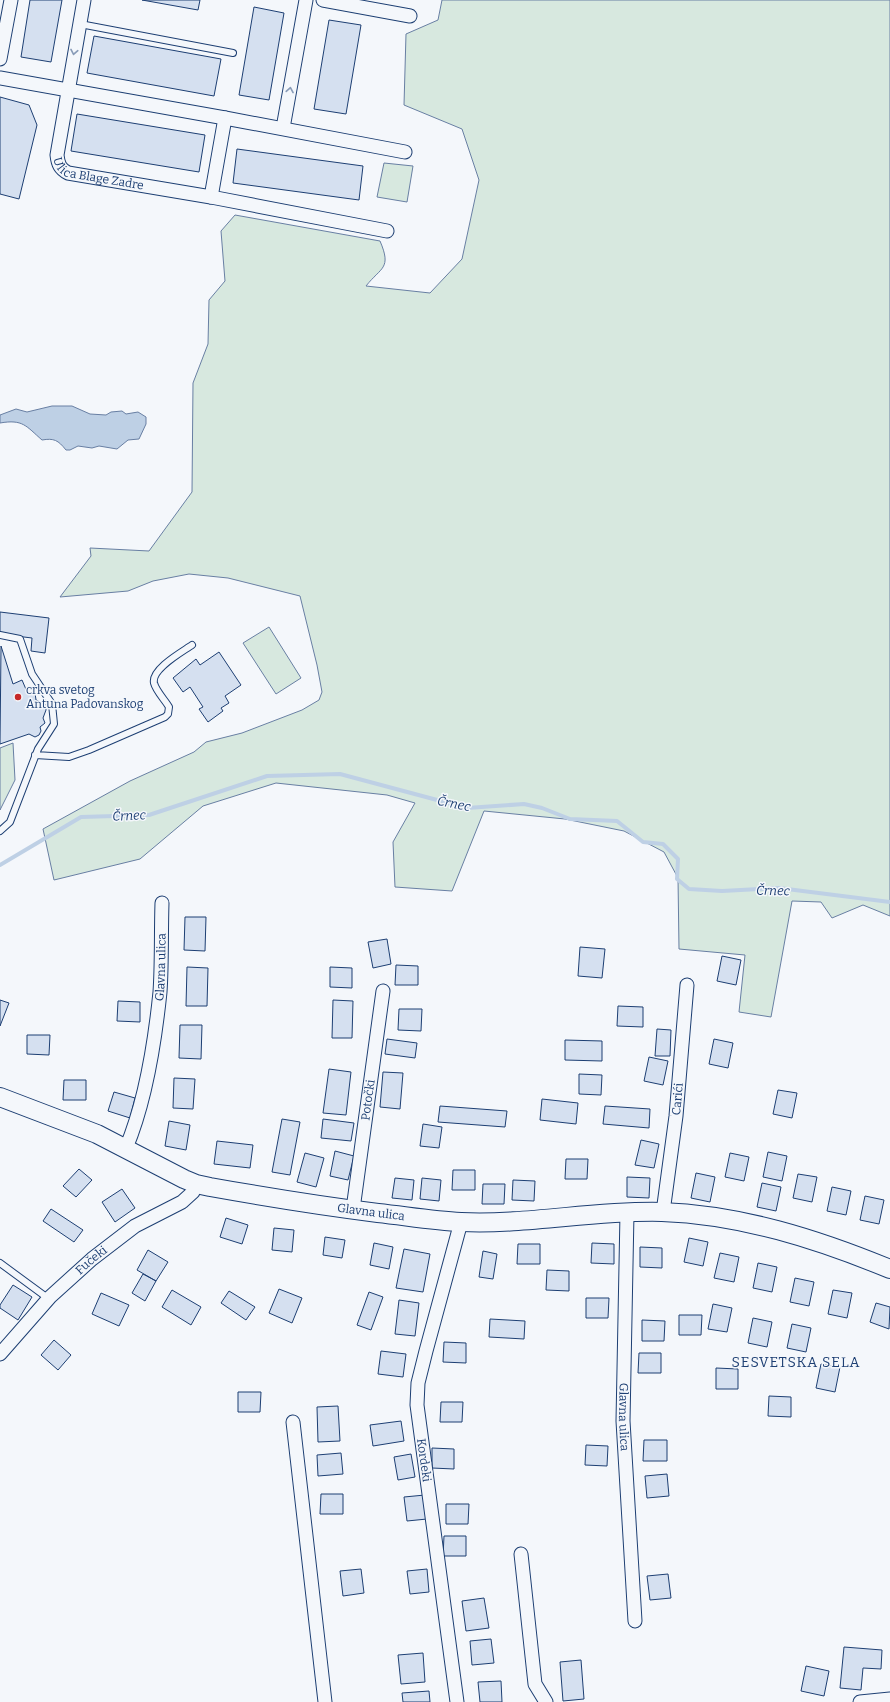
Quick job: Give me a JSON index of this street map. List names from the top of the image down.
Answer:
{
  "streets": {
    "street": [
      "Ulica Blage Zadre",
      "Glavna ulica",
      "Carići",
      "Potočki",
      "Fučeki",
      "Kordeki"
    ]
  },
  "crossings": [
    ["Glavna ulica", "Carići"],
    ["Glavna ulica", "Potočki"],
    ["Glavna ulica", "Fučeki"],
    ["Glavna ulica", "Kordeki"]
  ],
  "districts": ["SESVETSKA SELA"],
  "water": ["Črnec"],
  "places": ["crkva svetog Antuna Padovanskog"]
}
